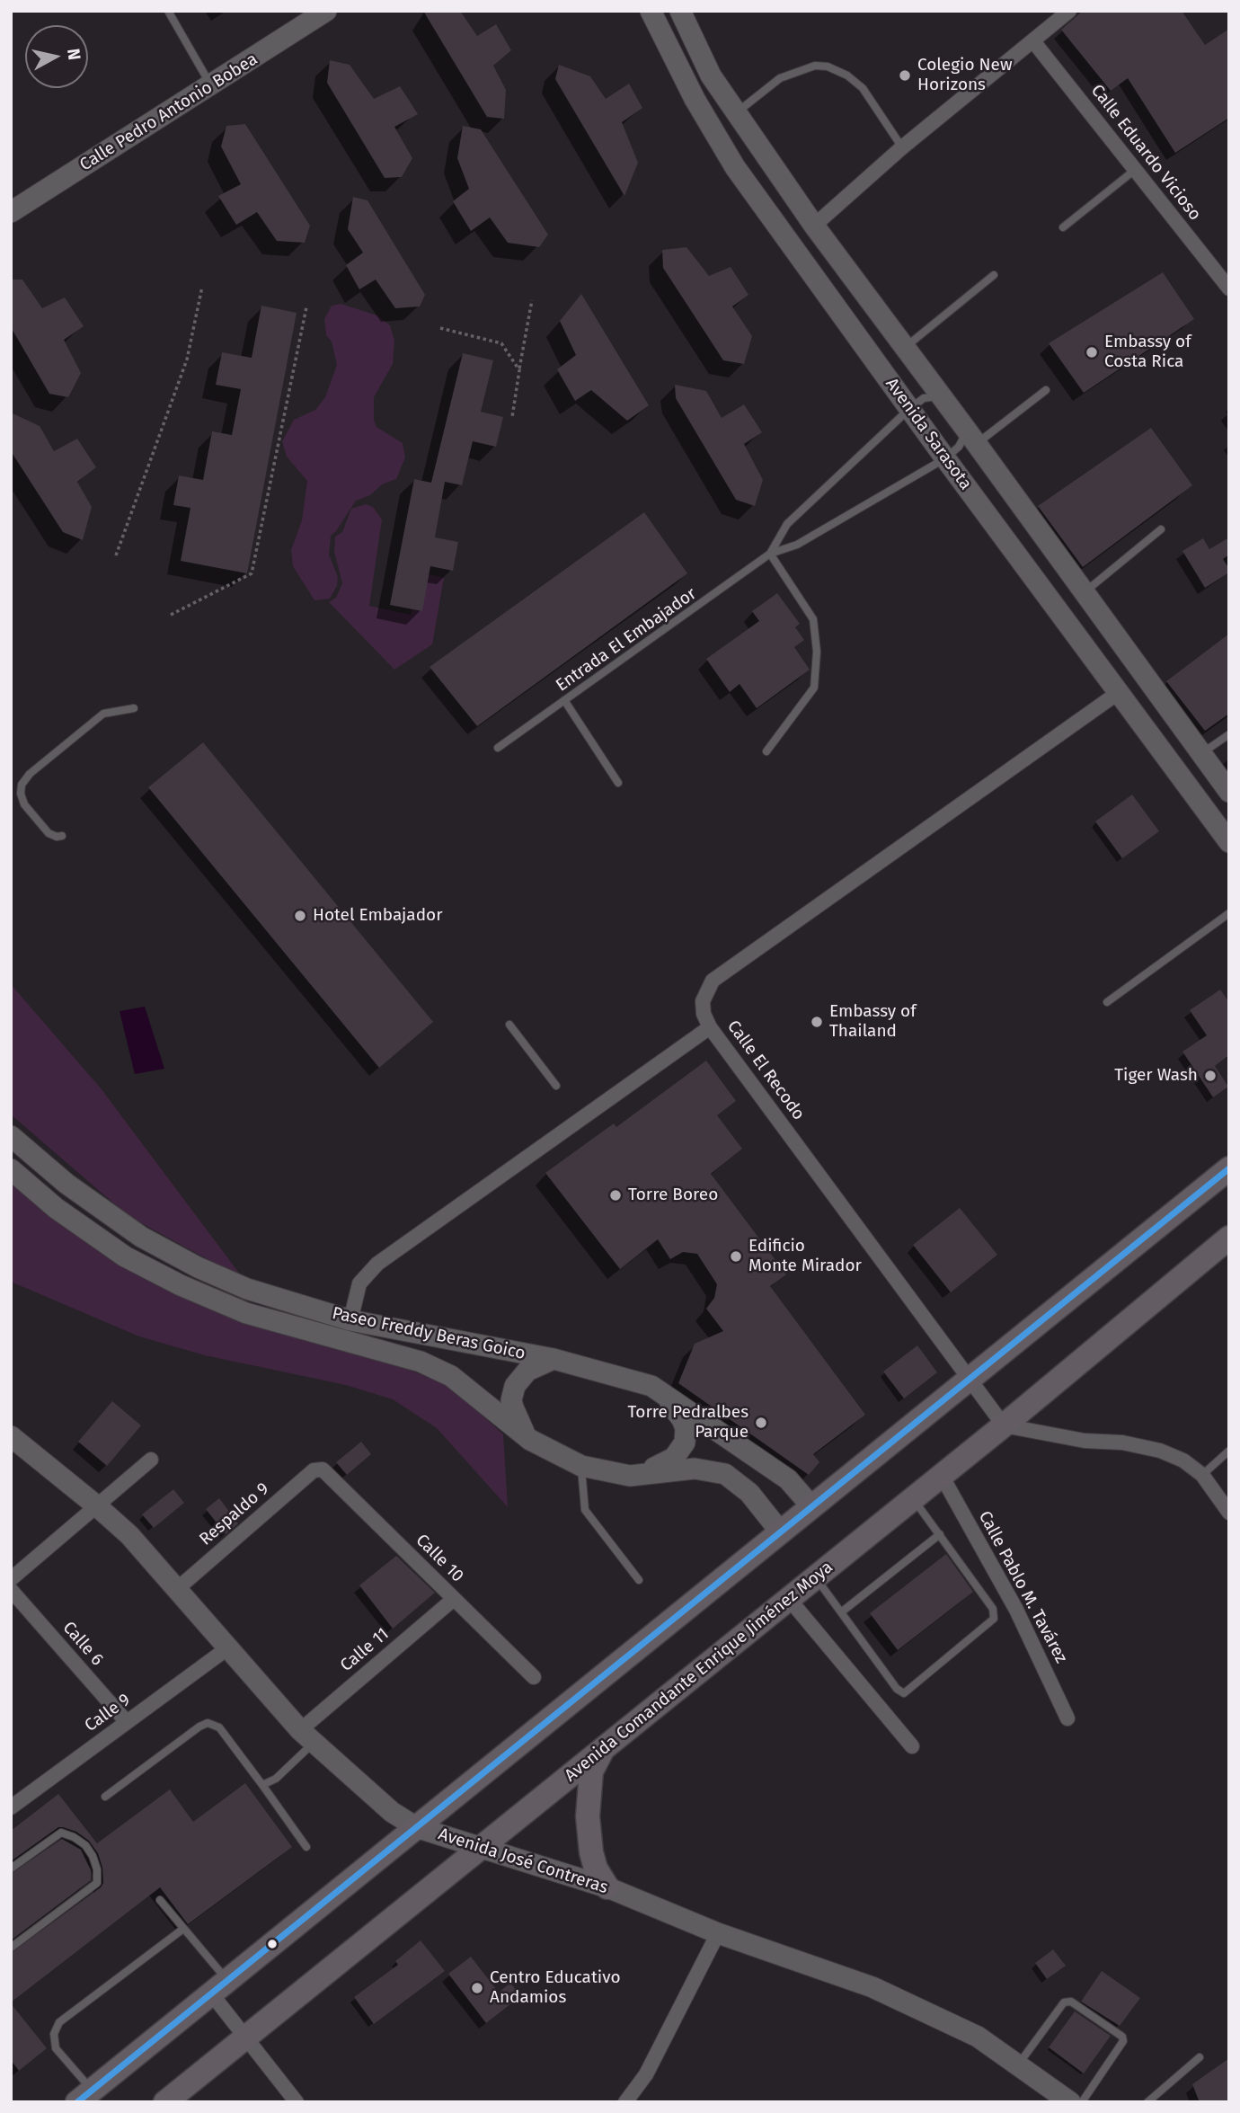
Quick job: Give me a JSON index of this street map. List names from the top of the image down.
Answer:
{
  "streets": {
    "main road": [
      "Calle Pedro Antonio Bobea",
      "Avenida Sarasota",
      "Paseo Freddy Beras Goico",
      "Avenida Comandante Enrique Jiménez Moya",
      "Avenida José Contreras"
    ],
    "street": [
      "Calle Eduardo Vicioso",
      "Calle El Recodo",
      "Respaldo 9",
      "Calle 10",
      "Calle Pablo M. Tavárez",
      "Calle 6",
      "Calle 11",
      "Calle 9"
    ],
    "lane": ["Entrada El Embajador"]
  },
  "crossings": [
    ["Avenida Sarasota", "Entrada El Embajador"],
    ["Avenida Sarasota", "Calle El Recodo"],
    ["Calle El Recodo", "Avenida Comandante Enrique Jiménez Moya"],
    ["Respaldo 9", "Calle 10"],
    ["Respaldo 9", "Avenida José Contreras"],
    ["Calle 10", "Calle 11"],
    ["Calle Pablo M. Tavárez", "Avenida Comandante Enrique Jiménez Moya"],
    ["Calle 6", "Calle 9"],
    ["Calle 11", "Avenida José Contreras"],
    ["Avenida Comandante Enrique Jiménez Moya", "Avenida José Contreras"],
    ["Calle 9", "Avenida José Contreras"]
  ],
  "places": [
    "Colegio New Horizons",
    "Embassy of Costa Rica",
    "Hotel Embajador",
    "Embassy of Thailand",
    "Tiger Wash",
    "Torre Boreo",
    "Edificio Monte Mirador",
    "Torre Pedralbes Parque",
    "Centro Educativo Andamios"
  ],
  "north": "right"
}
